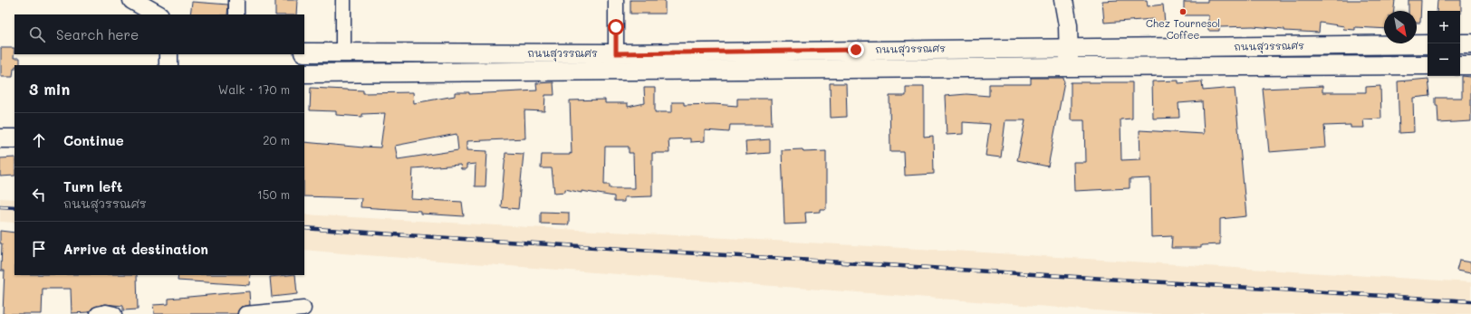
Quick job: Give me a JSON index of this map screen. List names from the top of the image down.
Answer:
{
  "streets": {
    "main road": ["ถนนสุวรรณศร"]
  },
  "places": ["Chez Tournesol Coffee"],
  "north": "bottom right",
  "page": {
    "map_buttons": ["+", "−"],
    "search": "Search here",
    "heading": ["3 min", "Walk · 170 m"],
    "list": [
      ["Continue", "20 m"],
      ["Turn left", "ถนนสุวรรณศร", "150 m"],
      "Arrive at destination"
    ]
  }
}
